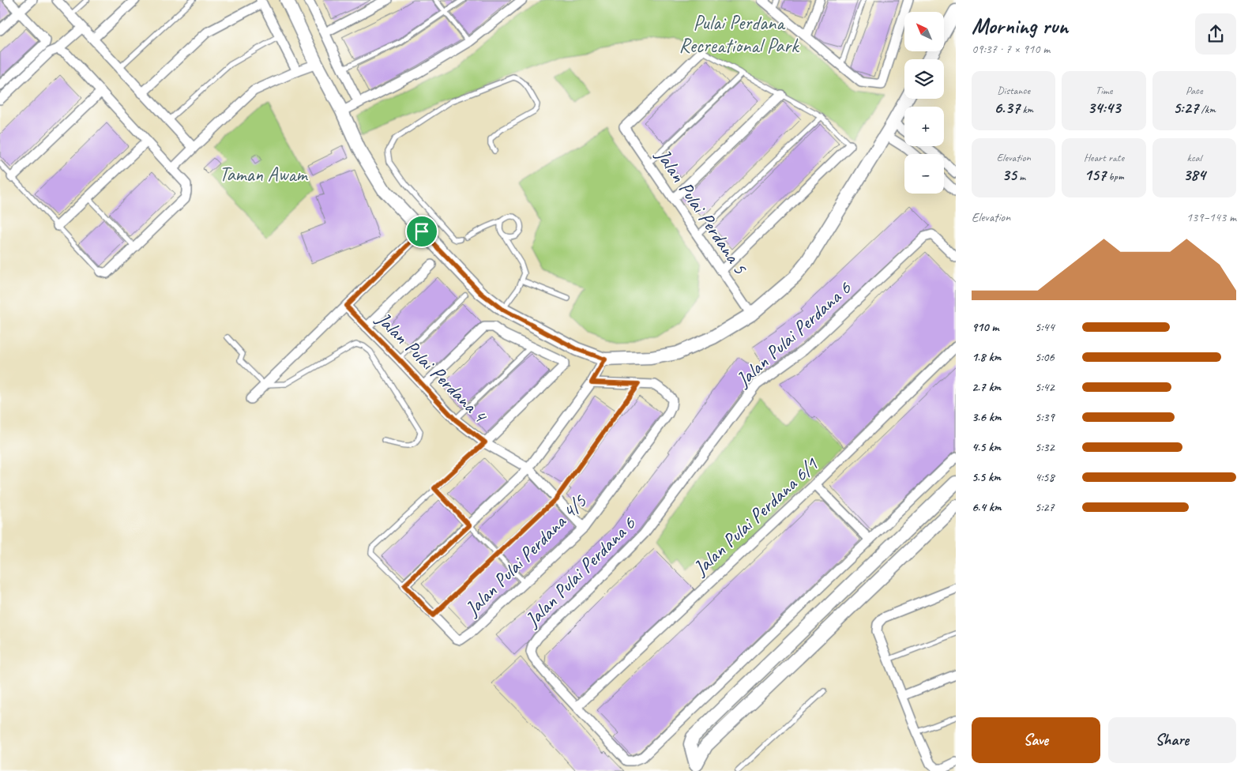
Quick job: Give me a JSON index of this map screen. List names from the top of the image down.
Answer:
{
  "streets": {
    "street": [
      "Jalan Pulai Perdana 5",
      "Jalan Pulai Perdana 6",
      "Jalan Pulai Perdana 4",
      "Jalan Pulai Perdana 6/1",
      "Jalan Pulai Perdana 4/5"
    ]
  },
  "crossings": [
    ["Jalan Pulai Perdana 6", "Jalan Pulai Perdana 6/1"],
    ["Jalan Pulai Perdana 4", "Jalan Pulai Perdana 4/5"]
  ],
  "parks": ["Pulai Perdana Recreational Park", "Taman Awam"],
  "north": "top left",
  "page": {
    "heading": ["Morning run", "09:37 · 7 × 910 m"],
    "map_buttons": ["+", "−"],
    "stats": [
      ["Distance", "6.37 km"],
      ["Time", "34:43"],
      ["Pace", "5:27 /km"],
      ["Elevation", "35 m"],
      ["Heart rate", "157 bpm"],
      ["kcal", "384"]
    ],
    "chart": ["Elevation", "139–143 m"],
    "list": [
      {
        "name": "910 m",
        "note": "5:44"
      },
      {
        "name": "1.8 km",
        "note": "5:06"
      },
      {
        "name": "2.7 km",
        "note": "5:42"
      },
      {
        "name": "3.6 km",
        "note": "5:39"
      },
      {
        "name": "4.5 km",
        "note": "5:32"
      },
      {
        "name": "5.5 km",
        "note": "4:58"
      },
      {
        "name": "6.4 km",
        "note": "5:27"
      }
    ],
    "buttons": ["Save", "Share"]
  }
}
